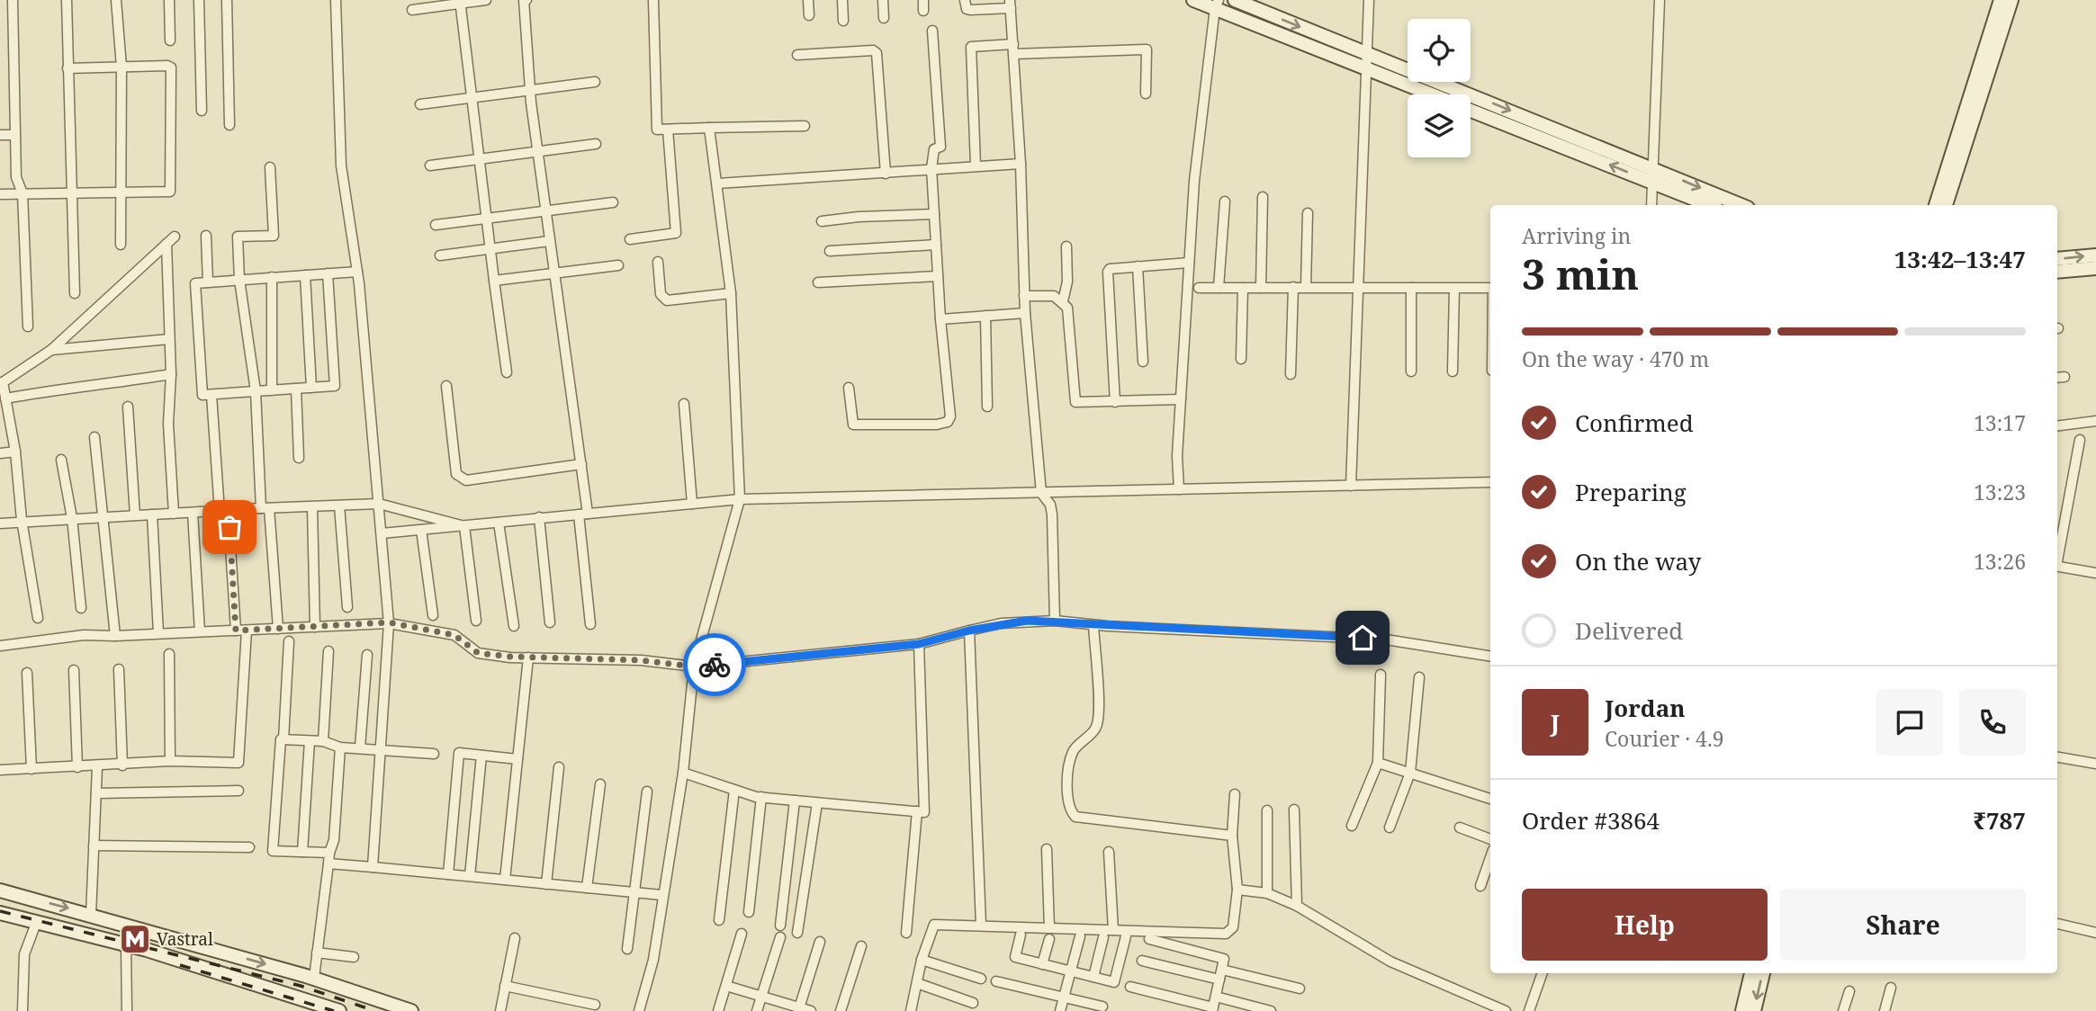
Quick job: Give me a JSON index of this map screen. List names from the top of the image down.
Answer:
{
  "places": {
    "metro station": ["Vastral"]
  },
  "page": {
    "heading": ["3 min", "Arriving in", "13:42–13:47"],
    "panel": [
      "Jordan",
      "Courier · 4.9",
      "Order #3864",
      "₹787"
    ],
    "bar": "On the way · 470 m",
    "list": [
      ["Confirmed", "13:17"],
      ["Preparing", "13:23"],
      ["On the way", "13:26"],
      "Delivered"
    ],
    "round": "J",
    "buttons": ["Help", "Share"]
  }
}
